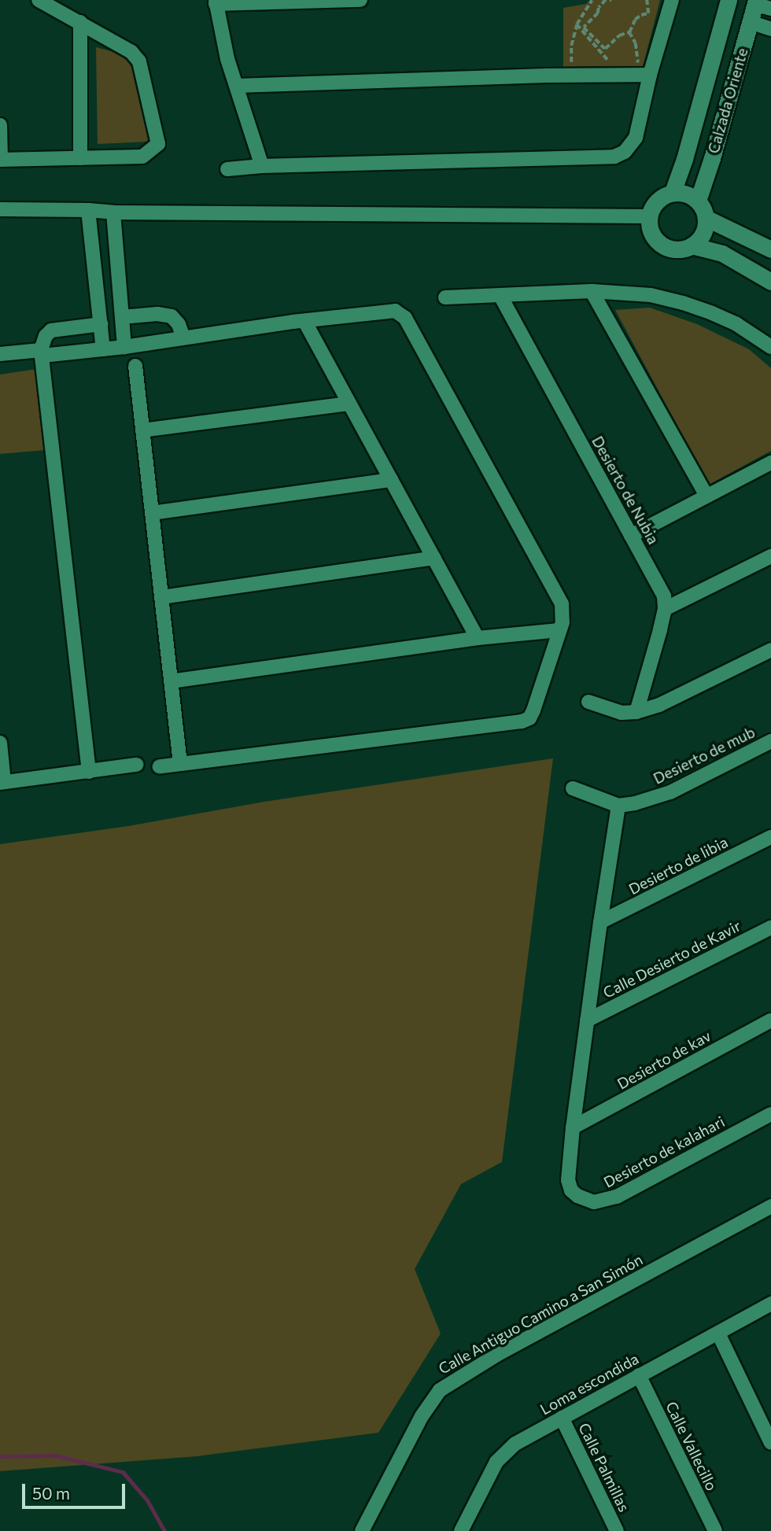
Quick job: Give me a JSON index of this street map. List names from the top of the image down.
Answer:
{
  "streets": {
    "street": [
      "Calzada Oriente",
      "Desierto de Nubia",
      "Desierto de mub",
      "Desierto de libia",
      "Calle Desierto de Kavir",
      "Desierto de kav",
      "Desierto de kalahari",
      "Calle Antiguo Camino a San Simón",
      "Loma escondida",
      "Calle Vallecillo",
      "Calle Palmillas"
    ]
  },
  "crossings": [
    ["Desierto de kav", "Desierto de kalahari"],
    ["Loma escondida", "Calle Vallecillo"],
    ["Loma escondida", "Calle Palmillas"]
  ],
  "scale_bar": "50 m"
}
